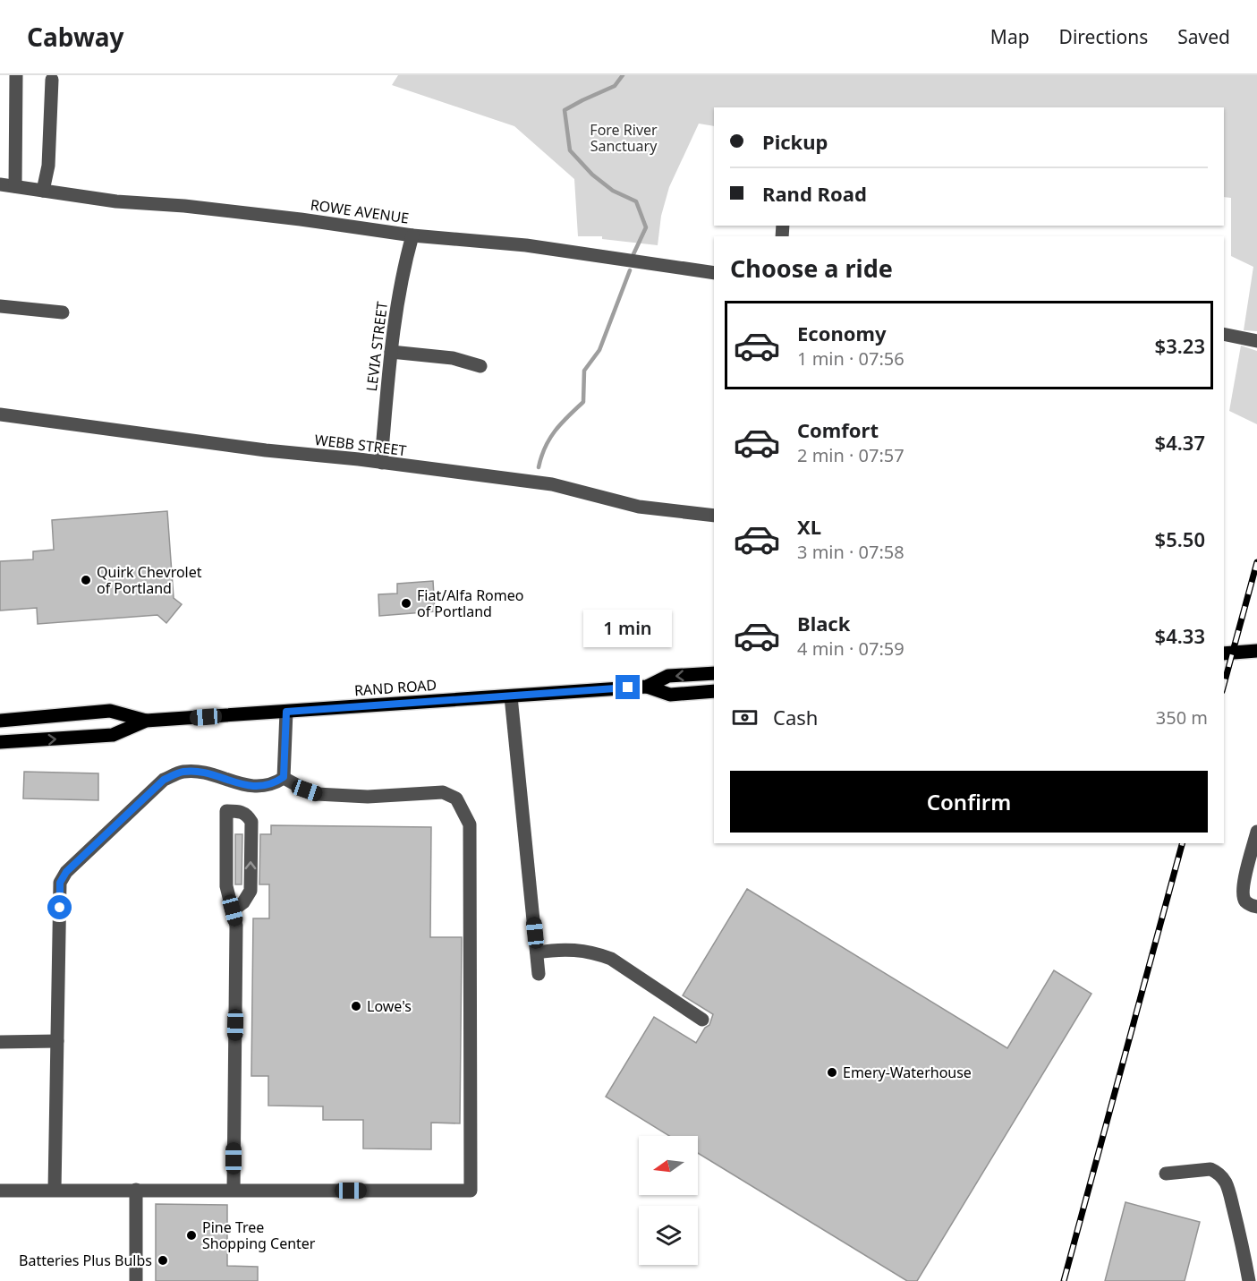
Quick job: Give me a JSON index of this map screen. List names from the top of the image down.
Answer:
{
  "streets": {
    "main road": ["RAND ROAD"],
    "street": ["ROWE AVENUE", "LEVIA STREET", "WEBB STREET"]
  },
  "crossings": [
    ["ROWE AVENUE", "LEVIA STREET"],
    ["LEVIA STREET", "WEBB STREET"]
  ],
  "parks": ["Fore River Sanctuary"],
  "places": [
    "Quirk Chevrolet of Portland",
    "Fiat/Alfa Romeo of Portland",
    "Lowe's",
    "Emery-Waterhouse",
    "Pine Tree Shopping Center",
    "Batteries Plus Bulbs"
  ],
  "north": "left",
  "page": {
    "header": "Cabway",
    "nav": ["Map", "Directions", "Saved"],
    "banner": ["Pickup", "Rand Road"],
    "heading": "Choose a ride",
    "list": [
      {
        "name": "Economy",
        "note": "1 min · 07:56",
        "value": "$3.23"
      },
      {
        "name": "Comfort",
        "note": "2 min · 07:57",
        "value": "$4.37"
      },
      {
        "name": "XL",
        "note": "3 min · 07:58",
        "value": "$5.50"
      },
      {
        "name": "Black",
        "note": "4 min · 07:59",
        "value": "$4.33"
      }
    ],
    "bubble": "1 min",
    "pay": ["Cash", "350 m"],
    "buttons": "Confirm"
  }
}
